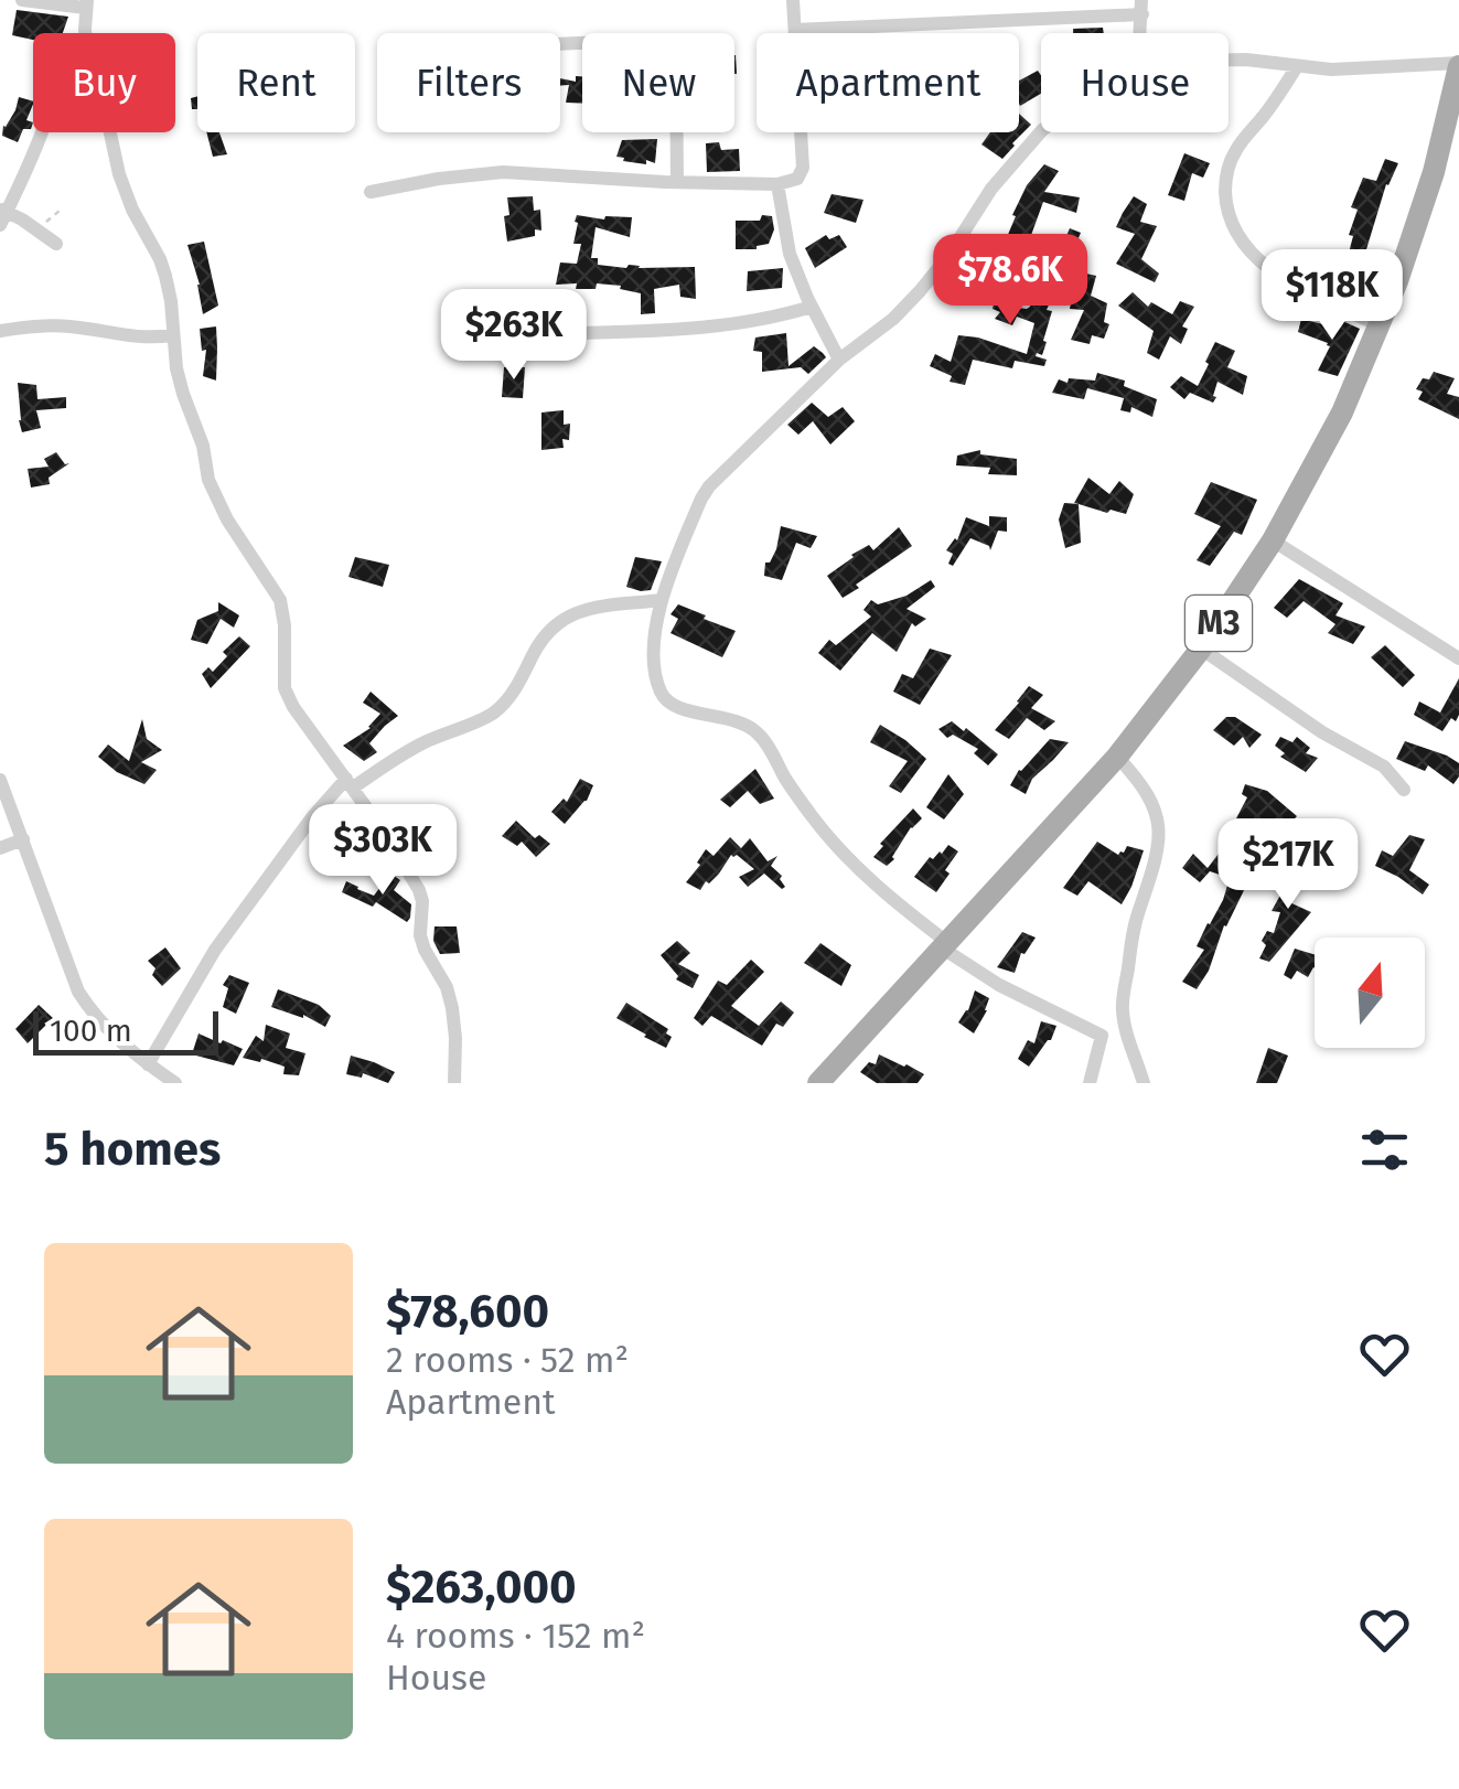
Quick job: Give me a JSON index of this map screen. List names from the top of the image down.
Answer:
{
  "streets": {
    "main road": ["M3"]
  },
  "scale_bar": "100 m",
  "north": "top",
  "page": {
    "chip": [
      "Buy",
      "Rent",
      "Filters",
      "New",
      "Apartment",
      "House"
    ],
    "price": [
      "$78.6K",
      "$118K",
      "$263K",
      "$303K",
      "$217K"
    ],
    "scale": "100 m",
    "heading": "5 homes",
    "list": [
      {
        "name": "$78,600",
        "note": "2 rooms · 52 m² · Apartment"
      },
      {
        "name": "$263,000",
        "note": "4 rooms · 152 m² · House"
      }
    ]
  }
}
